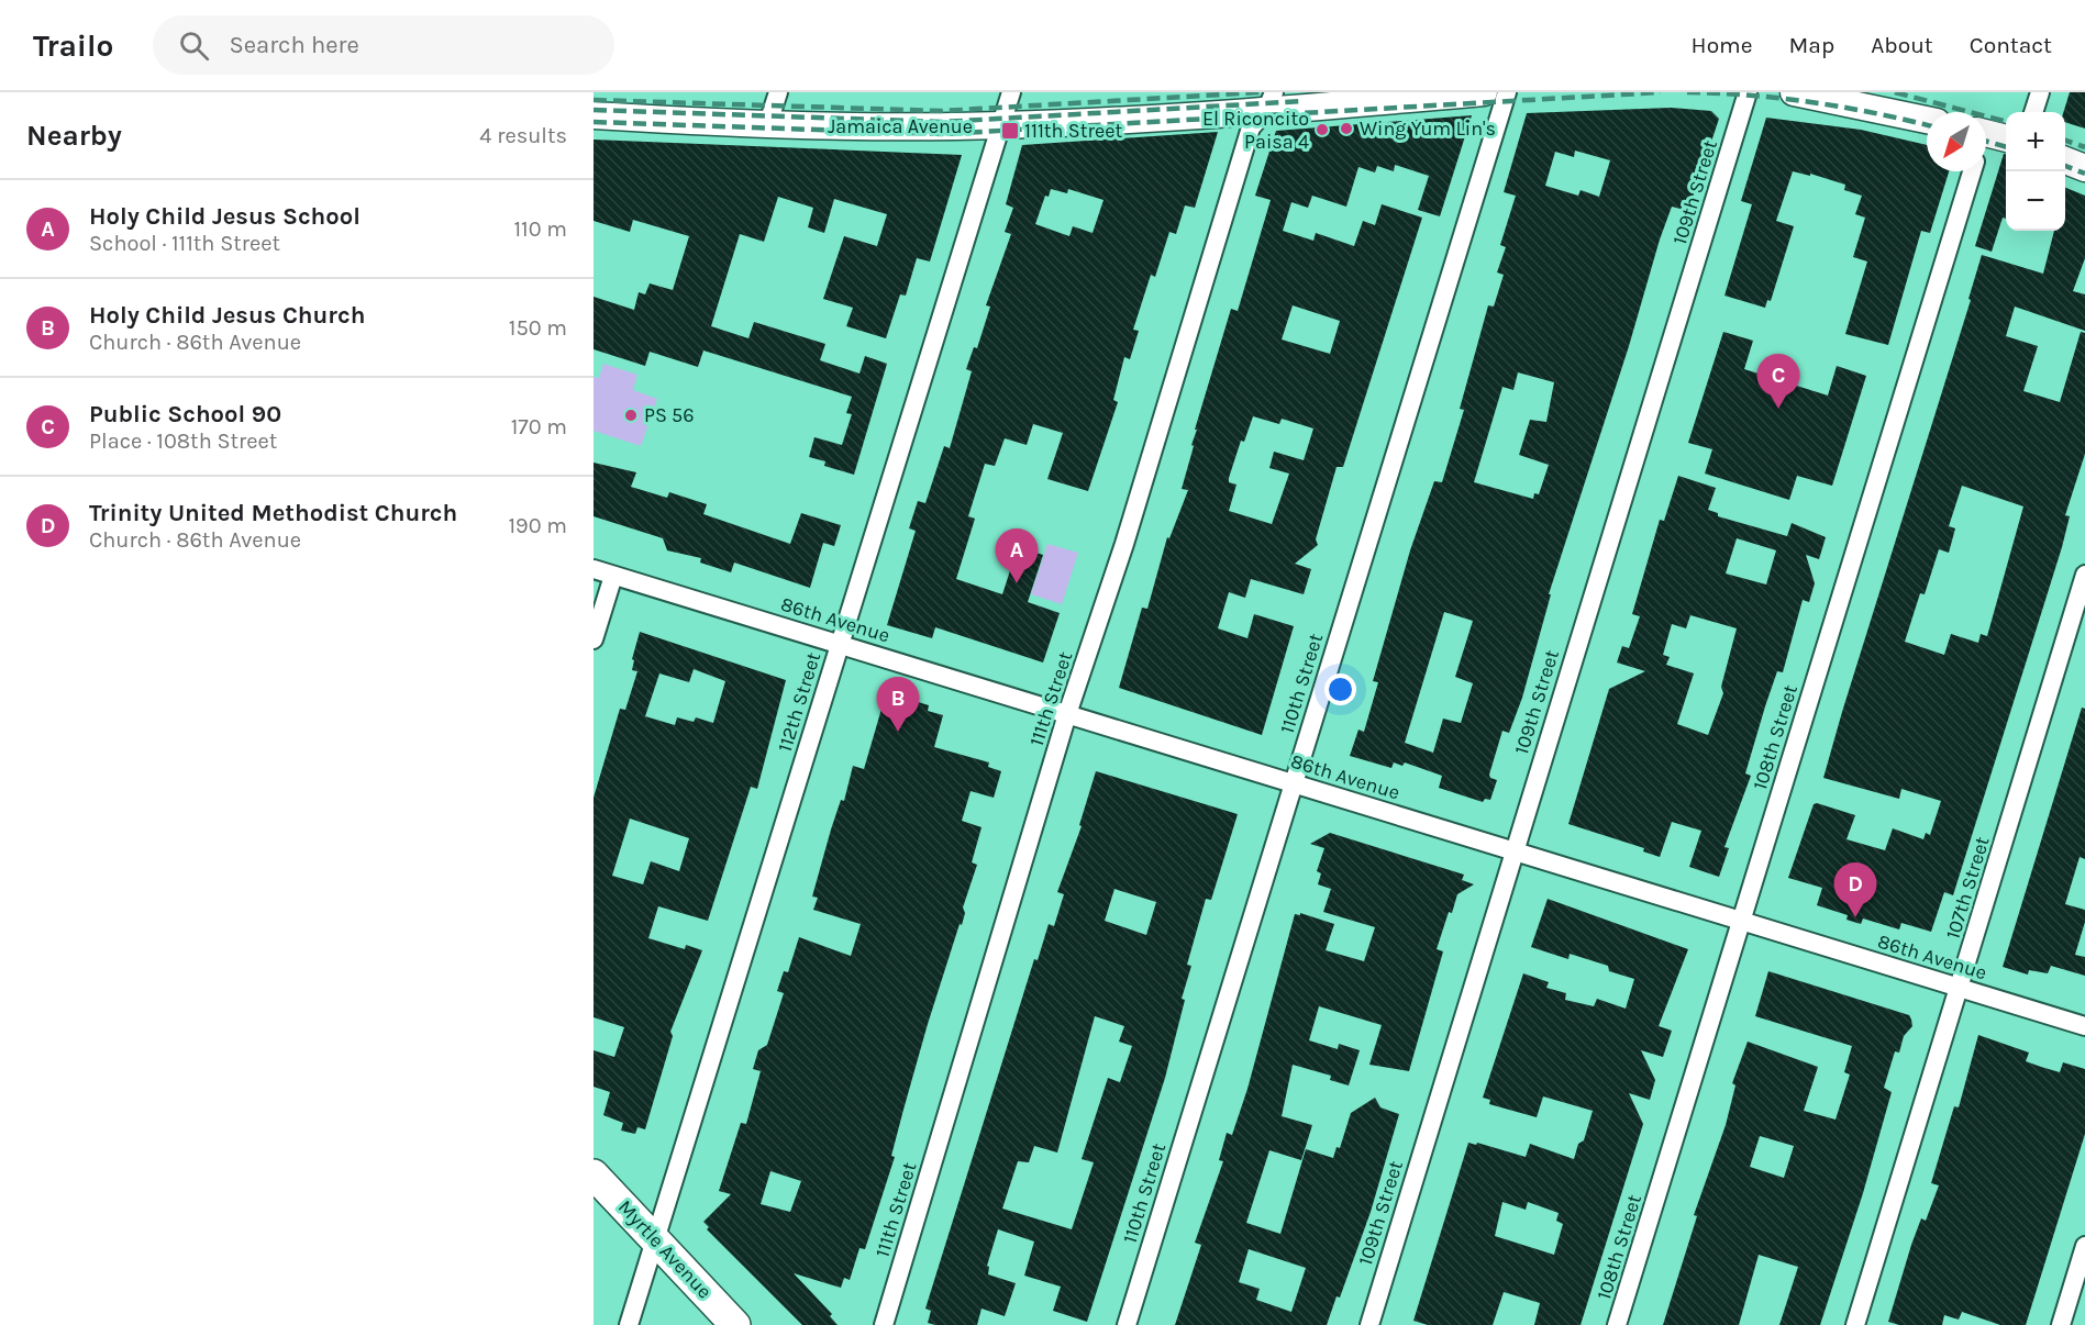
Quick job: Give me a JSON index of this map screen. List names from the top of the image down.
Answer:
{
  "streets": {
    "main road": ["Jamaica Avenue", "Myrtle Avenue"],
    "street": [
      "109th Street",
      "86th Avenue",
      "110th Street",
      "111th Street",
      "112th Street",
      "108th Street",
      "107th Street"
    ]
  },
  "crossings": [
    ["Jamaica Avenue", "111th Street"],
    ["Jamaica Avenue", "112th Street"],
    ["109th Street", "86th Avenue"],
    ["86th Avenue", "110th Street"],
    ["86th Avenue", "111th Street"],
    ["86th Avenue", "112th Street"],
    ["86th Avenue", "108th Street"],
    ["86th Avenue", "107th Street"],
    ["112th Street", "Myrtle Avenue"]
  ],
  "places": {
    "other": ["Wing Yum Lin's", "El Riconcito Paisa 4", "PS 56"],
    "transit": ["111th Street"]
  },
  "north": "bottom left",
  "page": {
    "header": "Trailo",
    "search": "Search here",
    "nav": [
      "Home",
      "Map",
      "About",
      "Contact"
    ],
    "heading": ["Nearby", "4 results"],
    "map_buttons": ["+", "−"],
    "list": [
      {
        "mark": "A",
        "name": "Holy Child Jesus School",
        "note": "School · 111th Street",
        "value": "110 m"
      },
      {
        "mark": "B",
        "name": "Holy Child Jesus Church",
        "note": "Church · 86th Avenue",
        "value": "150 m"
      },
      {
        "mark": "C",
        "name": "Public School 90",
        "note": "Place · 108th Street",
        "value": "170 m"
      },
      {
        "mark": "D",
        "name": "Trinity United Methodist Church",
        "note": "Church · 86th Avenue",
        "value": "190 m"
      }
    ],
    "pins": [
      "C",
      "A",
      "B",
      "D"
    ]
  }
}
